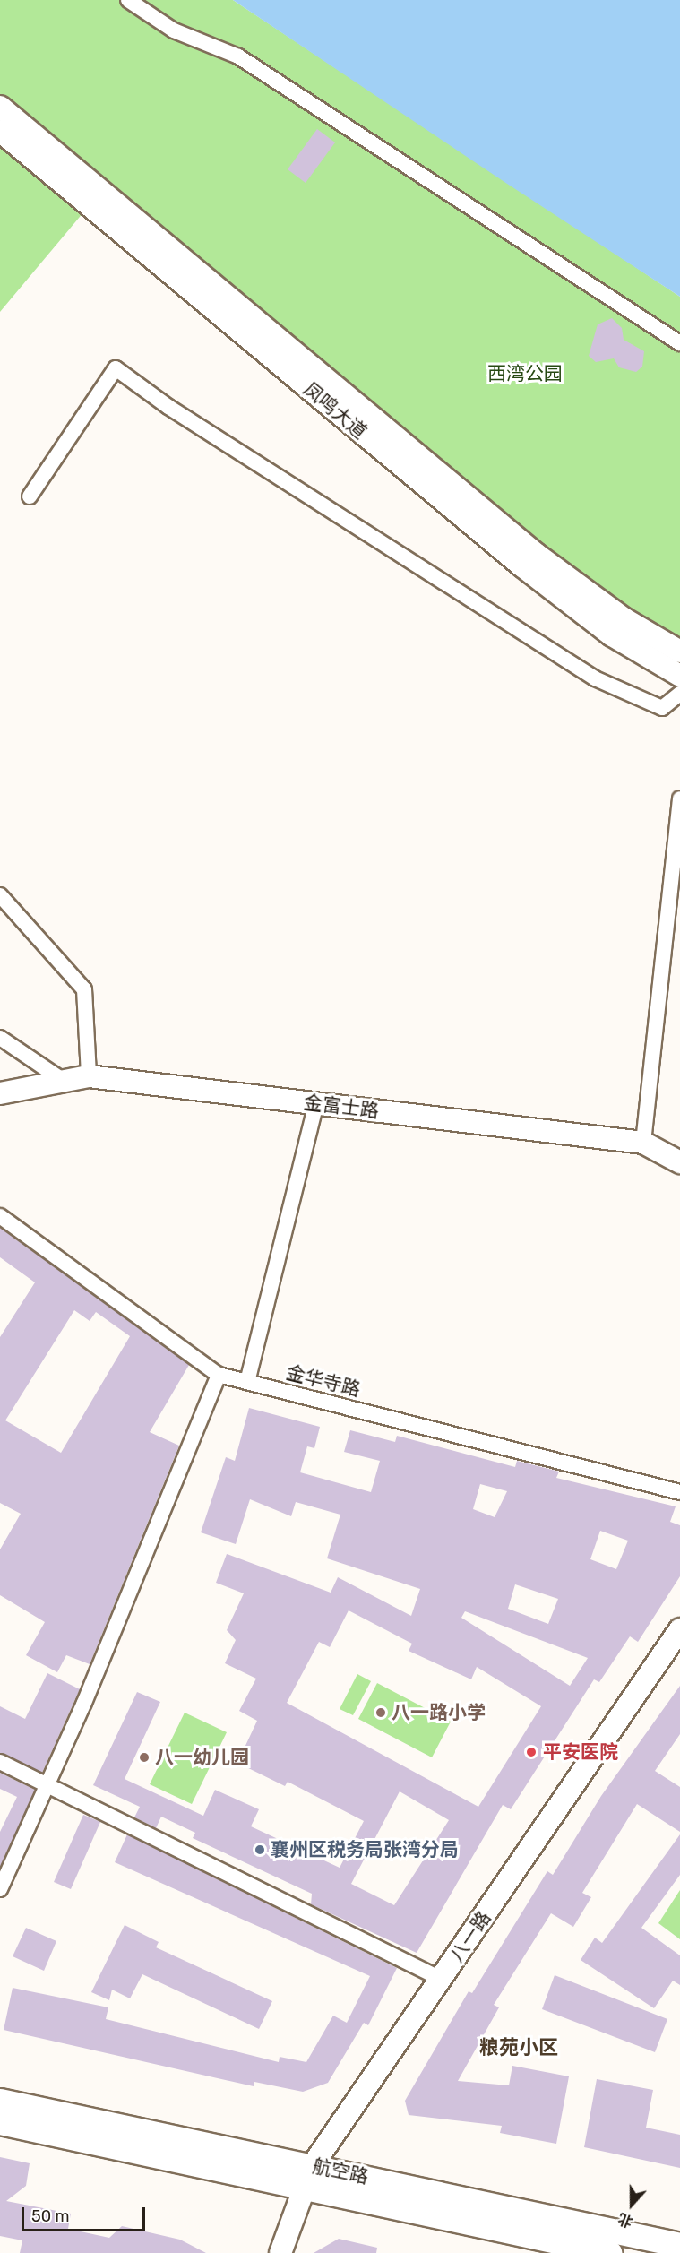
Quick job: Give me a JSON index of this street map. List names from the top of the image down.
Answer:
{
  "streets": {
    "main road": [
      "凤鸣大道",
      "金富士路",
      "八一路",
      "航空路"
    ],
    "street": ["金华寺路"]
  },
  "crossings": [
    ["八一路", "航空路"]
  ],
  "districts": ["粮苑小区"],
  "parks": ["西湾公园"],
  "places": [
    "八一路小学",
    "平安医院",
    "八一幼儿园",
    "襄州区税务局张湾分局"
  ],
  "scale_bar": "50 m",
  "north": "bottom"
}
